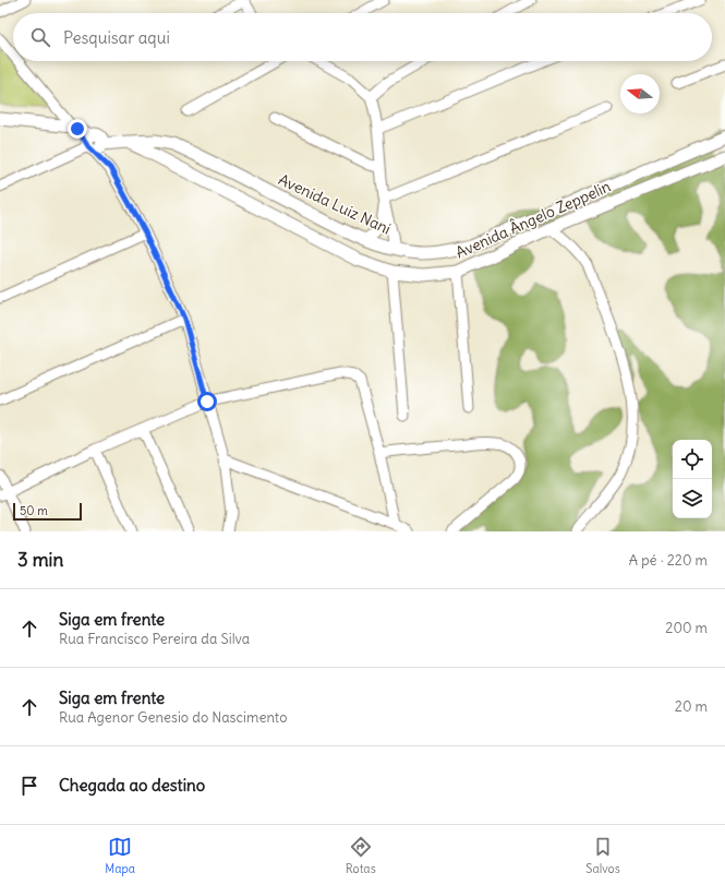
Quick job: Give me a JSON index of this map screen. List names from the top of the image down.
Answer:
{
  "streets": {
    "street": ["Avenida Luiz Nani", "Avenida Ângelo Zeppelin"]
  },
  "crossings": [
    ["Avenida Luiz Nani", "Avenida Ângelo Zeppelin"]
  ],
  "scale_bar": "50 m",
  "north": "left",
  "page": {
    "search": "Pesquisar aqui",
    "scale": "50 m",
    "heading": ["3 min", "A pé · 220 m"],
    "list": [
      ["Siga em frente", "Rua Francisco Pereira da Silva", "200 m"],
      ["Siga em frente", "Rua Agenor Genesio do Nascimento", "20 m"],
      "Chegada ao destino"
    ],
    "nav": ["Mapa", "Rotas", "Salvos"]
  }
}
